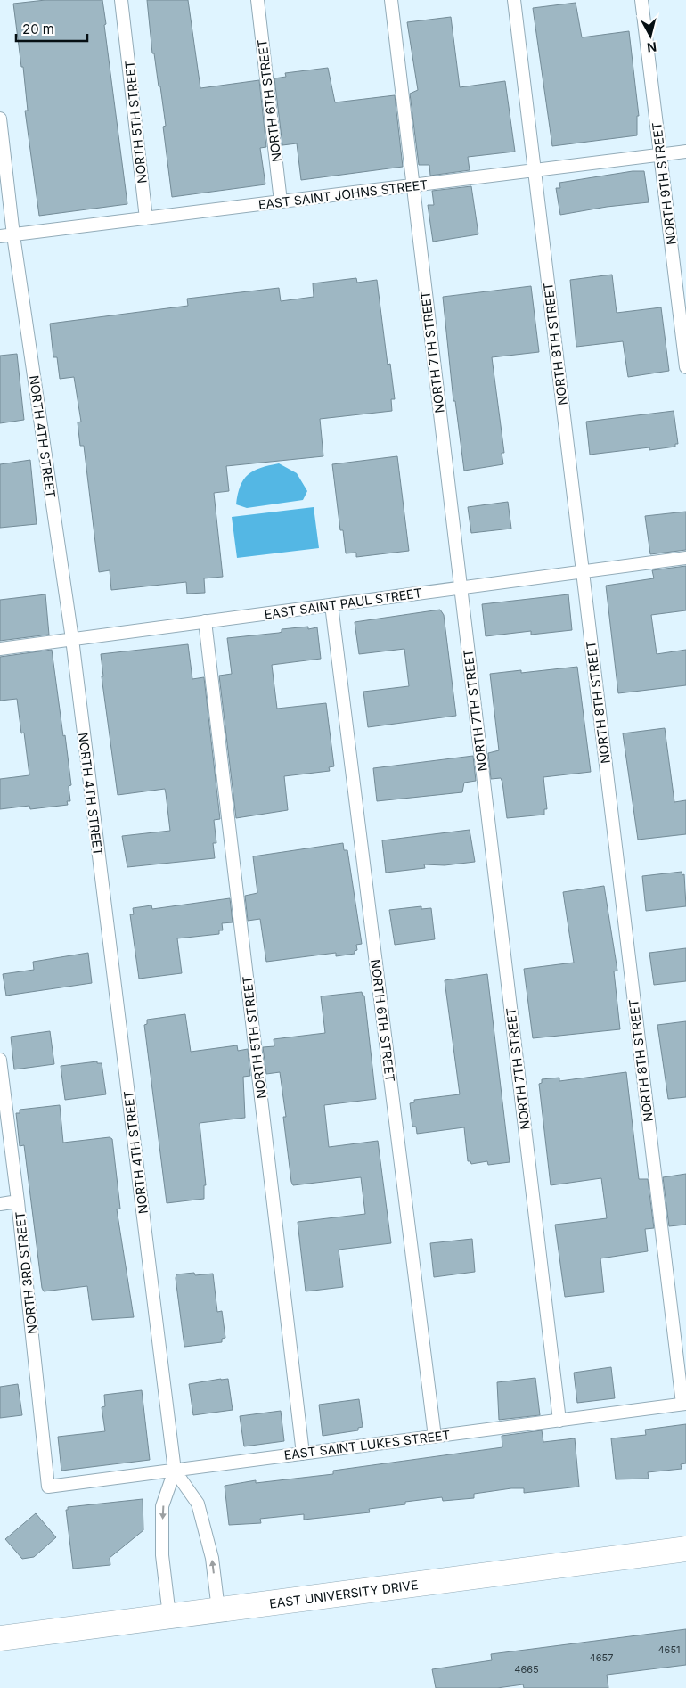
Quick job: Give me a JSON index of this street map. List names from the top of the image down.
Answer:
{
  "streets": {
    "main road": ["EAST UNIVERSITY DRIVE"],
    "lane": [
      "NORTH 6TH STREET",
      "NORTH 5TH STREET",
      "NORTH 9TH STREET",
      "EAST SAINT JOHNS STREET",
      "NORTH 8TH STREET",
      "NORTH 7TH STREET",
      "NORTH 4TH STREET",
      "EAST SAINT PAUL STREET",
      "NORTH 3RD STREET",
      "EAST SAINT LUKES STREET"
    ]
  },
  "crossings": [
    ["NORTH 6TH STREET", "EAST SAINT JOHNS STREET"],
    ["NORTH 6TH STREET", "EAST SAINT PAUL STREET"],
    ["NORTH 6TH STREET", "EAST SAINT LUKES STREET"],
    ["NORTH 5TH STREET", "EAST SAINT JOHNS STREET"],
    ["NORTH 5TH STREET", "EAST SAINT PAUL STREET"],
    ["NORTH 5TH STREET", "EAST SAINT LUKES STREET"],
    ["NORTH 9TH STREET", "EAST SAINT JOHNS STREET"],
    ["EAST SAINT JOHNS STREET", "NORTH 8TH STREET"],
    ["EAST SAINT JOHNS STREET", "NORTH 7TH STREET"],
    ["EAST SAINT JOHNS STREET", "NORTH 4TH STREET"],
    ["NORTH 8TH STREET", "EAST SAINT PAUL STREET"],
    ["NORTH 8TH STREET", "EAST SAINT LUKES STREET"],
    ["NORTH 7TH STREET", "EAST SAINT PAUL STREET"],
    ["NORTH 7TH STREET", "EAST SAINT LUKES STREET"],
    ["NORTH 4TH STREET", "EAST SAINT PAUL STREET"],
    ["NORTH 4TH STREET", "EAST SAINT LUKES STREET"],
    ["NORTH 4TH STREET", "EAST UNIVERSITY DRIVE"],
    ["NORTH 3RD STREET", "EAST SAINT LUKES STREET"]
  ],
  "house_numbers": ["4651", "4657", "4665"],
  "scale_bar": "20 m",
  "north": "bottom"
}
